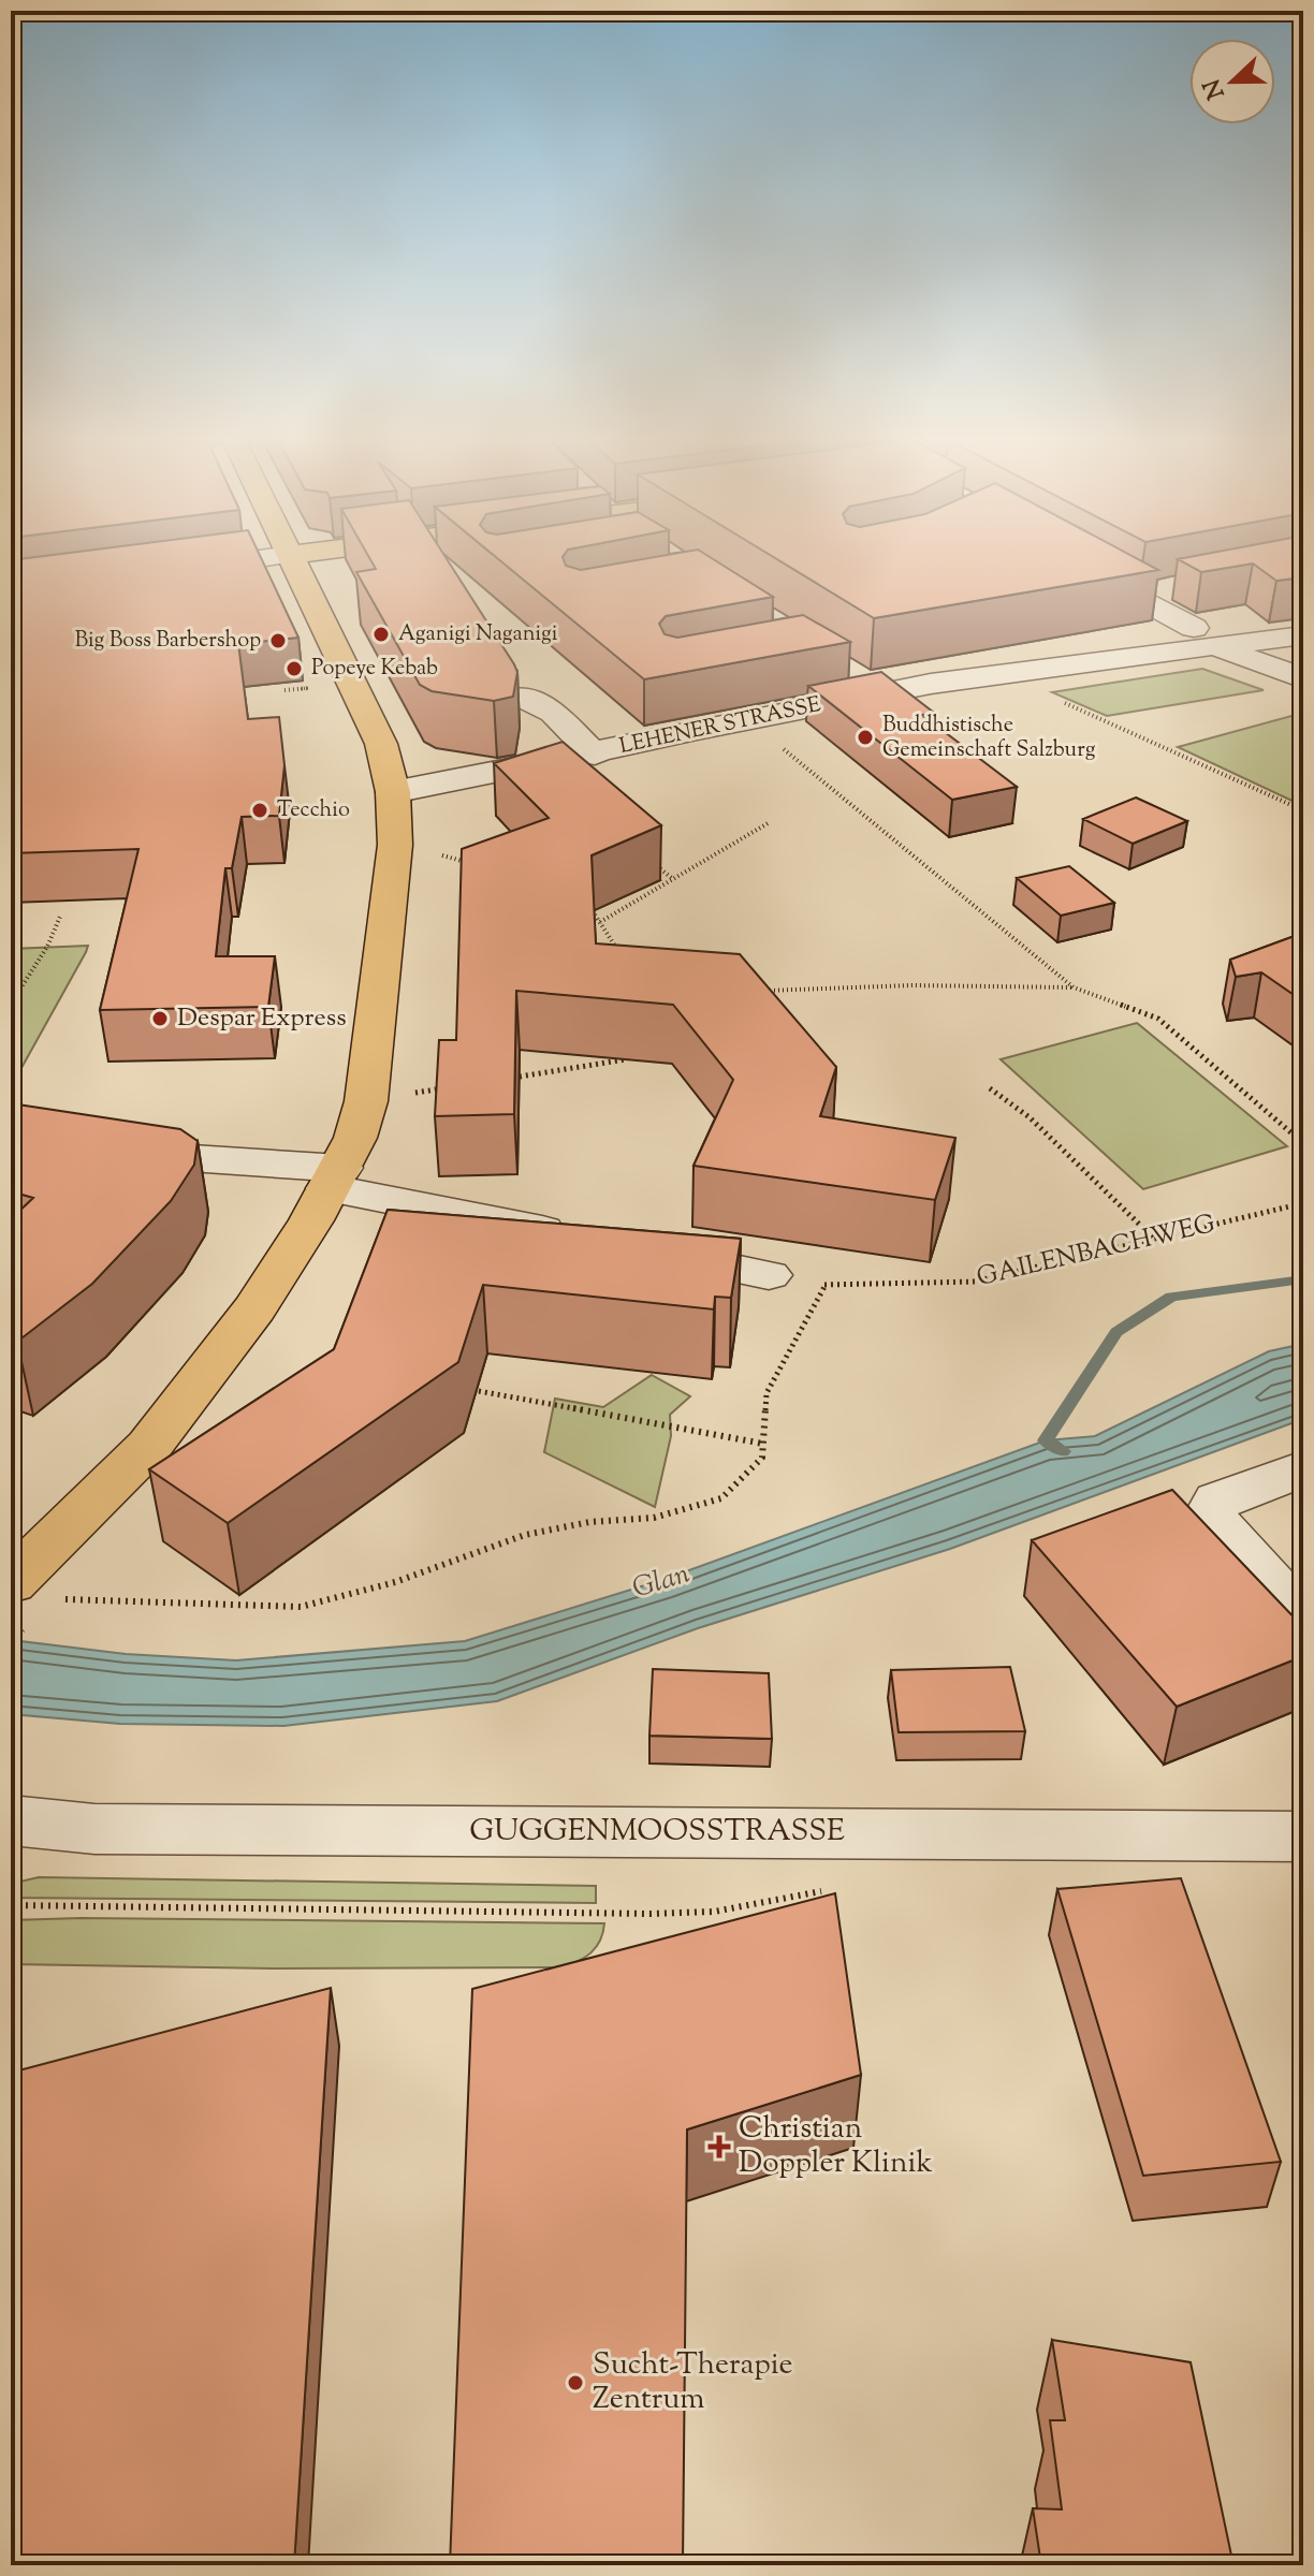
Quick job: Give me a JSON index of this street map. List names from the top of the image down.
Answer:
{
  "streets": {
    "street": ["LEHENER STRASSE", "GUGGENMOOSSTRASSE"],
    "path": ["GAILENBACHWEG"]
  },
  "water": ["Glan"],
  "places": {
    "other": [
      "Aganigi Naganigi",
      "Big Boss Barbershop",
      "Popeye Kebab",
      "Buddhistische Gemeinschaft Salzburg",
      "Tecchio",
      "Despar Express",
      "Sucht-Therapie Zentrum"
    ],
    "health": ["Christian Doppler Klinik"]
  },
  "north": "left"
}
